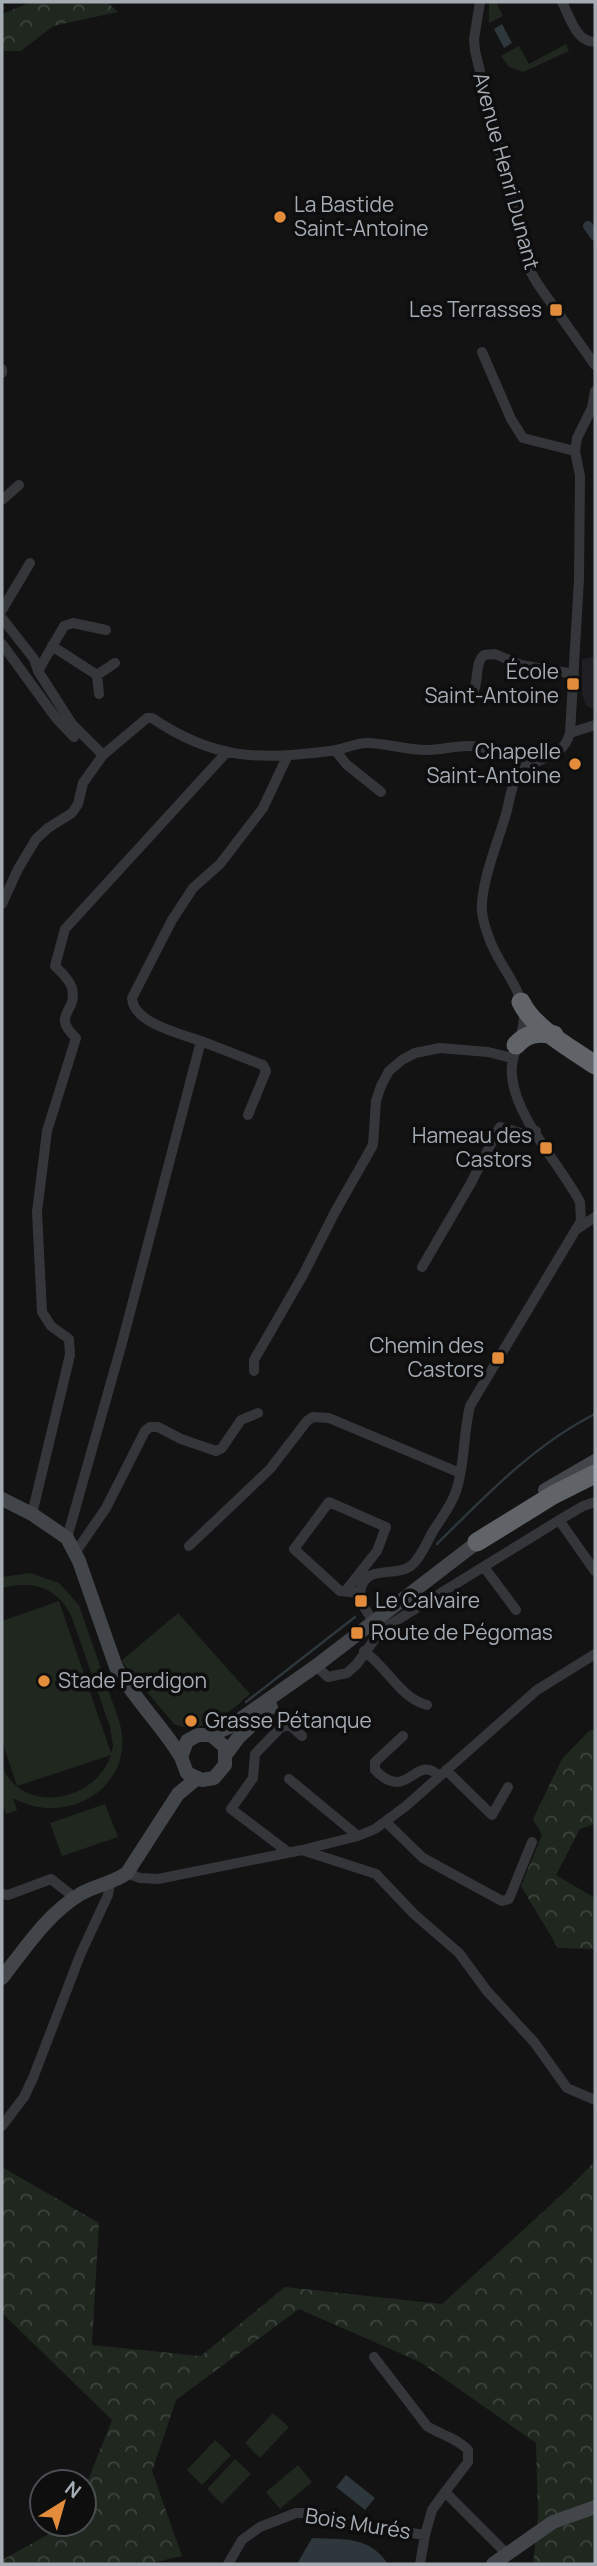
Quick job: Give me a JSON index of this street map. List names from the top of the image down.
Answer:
{
  "streets": {
    "street": ["Avenue Henri Dunant", "Bois Murés"]
  },
  "places": {
    "other": [
      "La Bastide Saint-Antoine",
      "Chapelle Saint-Antoine",
      "Stade Perdigon",
      "Grasse Pétanque"
    ],
    "transit": [
      "Les Terrasses",
      "École Saint-Antoine",
      "Hameau des Castors",
      "Chemin des Castors",
      "Le Calvaire",
      "Route de Pégomas"
    ]
  },
  "north": "top right"
}
